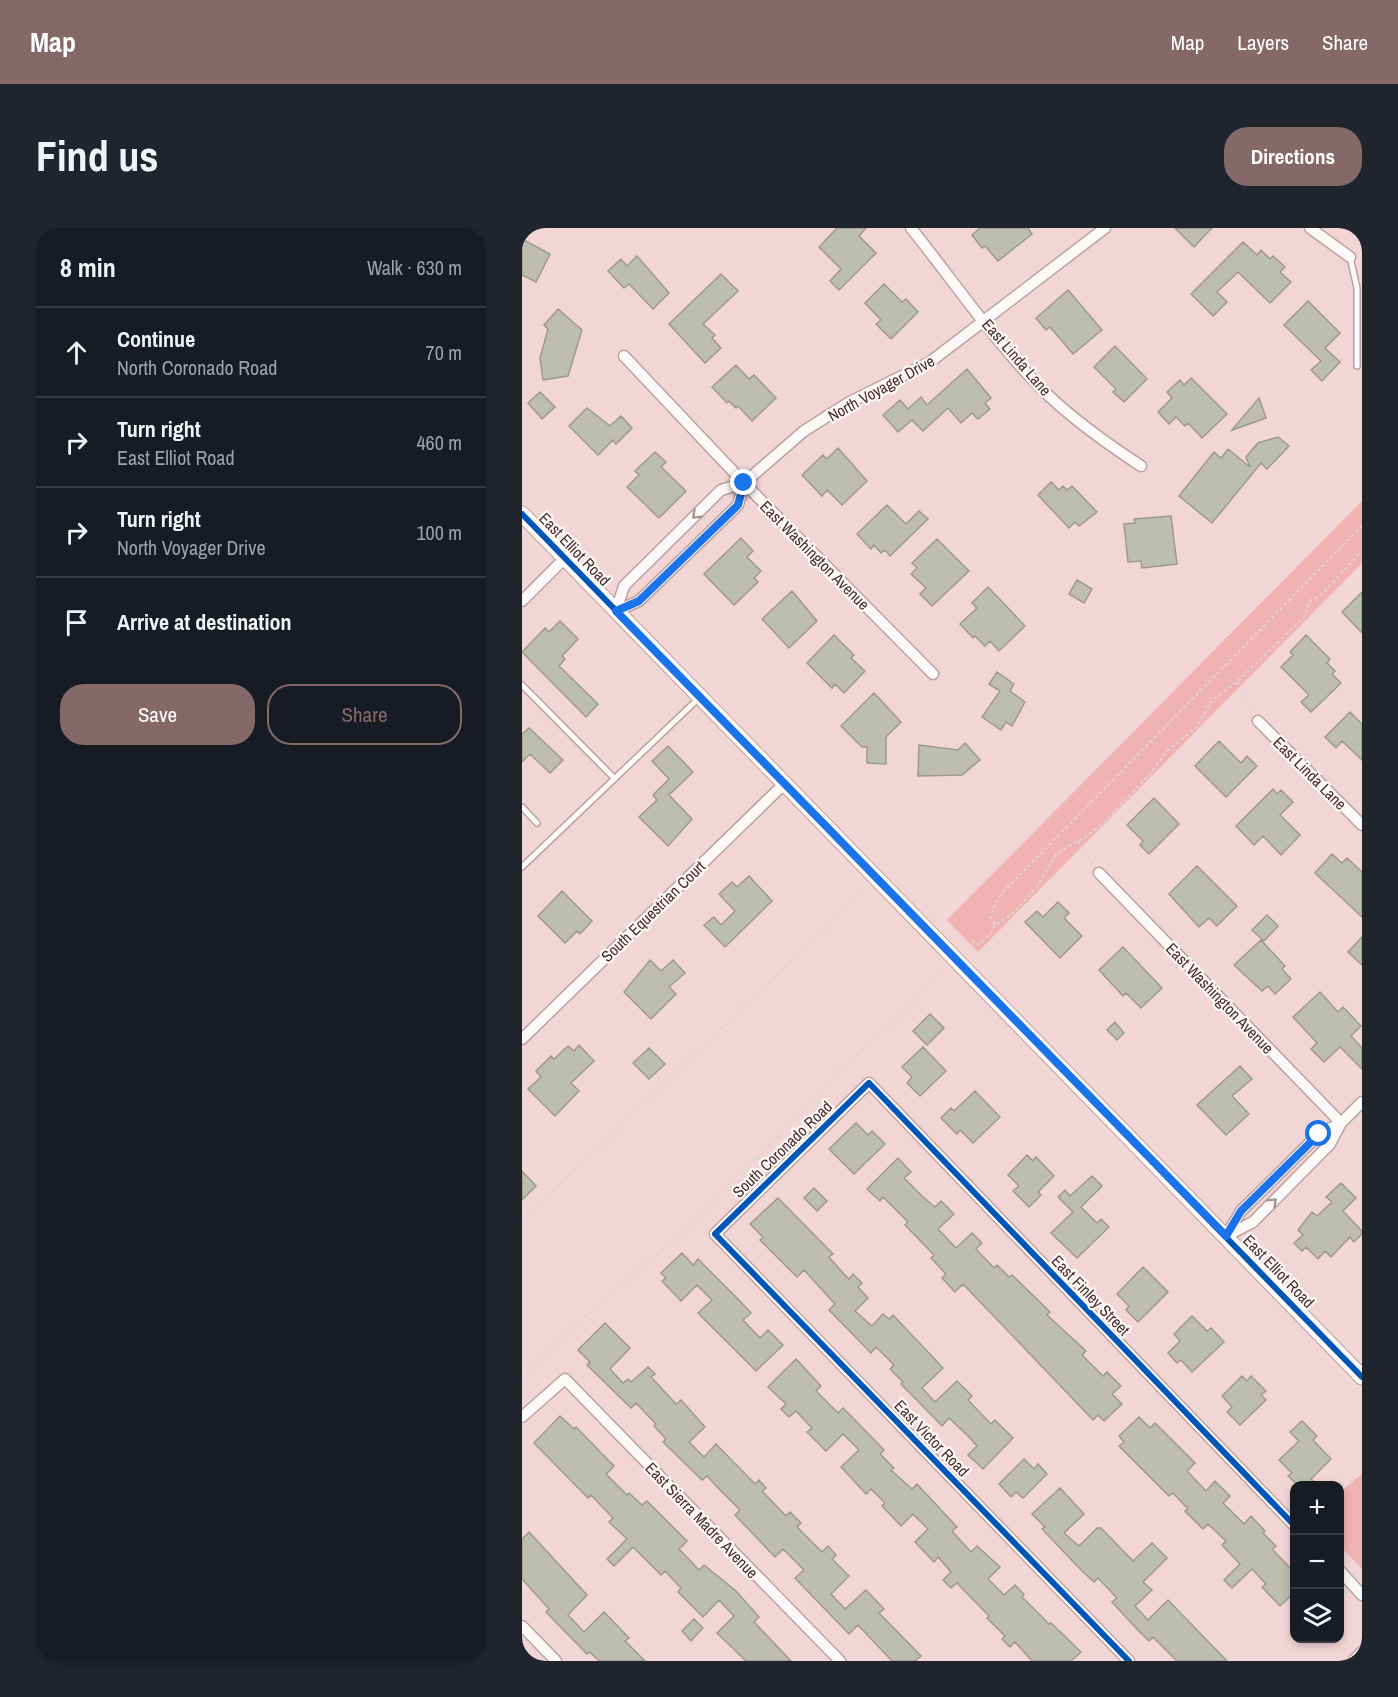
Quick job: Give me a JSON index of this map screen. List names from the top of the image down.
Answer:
{
  "streets": {
    "main road": ["East Elliot Road"],
    "street": [
      "East Linda Lane",
      "North Voyager Drive",
      "East Washington Avenue",
      "South Equestrian Court",
      "South Coronado Road",
      "East Finley Street",
      "East Victor Road",
      "East Sierra Madre Avenue"
    ]
  },
  "crossings": [
    ["East Linda Lane", "North Voyager Drive"],
    ["North Voyager Drive", "East Elliot Road"],
    ["North Voyager Drive", "East Washington Avenue"],
    ["East Elliot Road", "South Equestrian Court"],
    ["South Coronado Road", "East Finley Street"],
    ["South Coronado Road", "East Victor Road"]
  ],
  "page": {
    "header": "Map",
    "nav": ["Map", "Layers", "Share"],
    "buttons": [
      "Directions",
      ["Save", "Share"]
    ],
    "title": "Find us",
    "heading": ["8 min", "Walk · 630 m"],
    "list": [
      ["Continue", "North Coronado Road", "70 m"],
      ["Turn right", "East Elliot Road", "460 m"],
      ["Turn right", "North Voyager Drive", "100 m"],
      "Arrive at destination"
    ],
    "map_buttons": ["+", "−"]
  }
}
